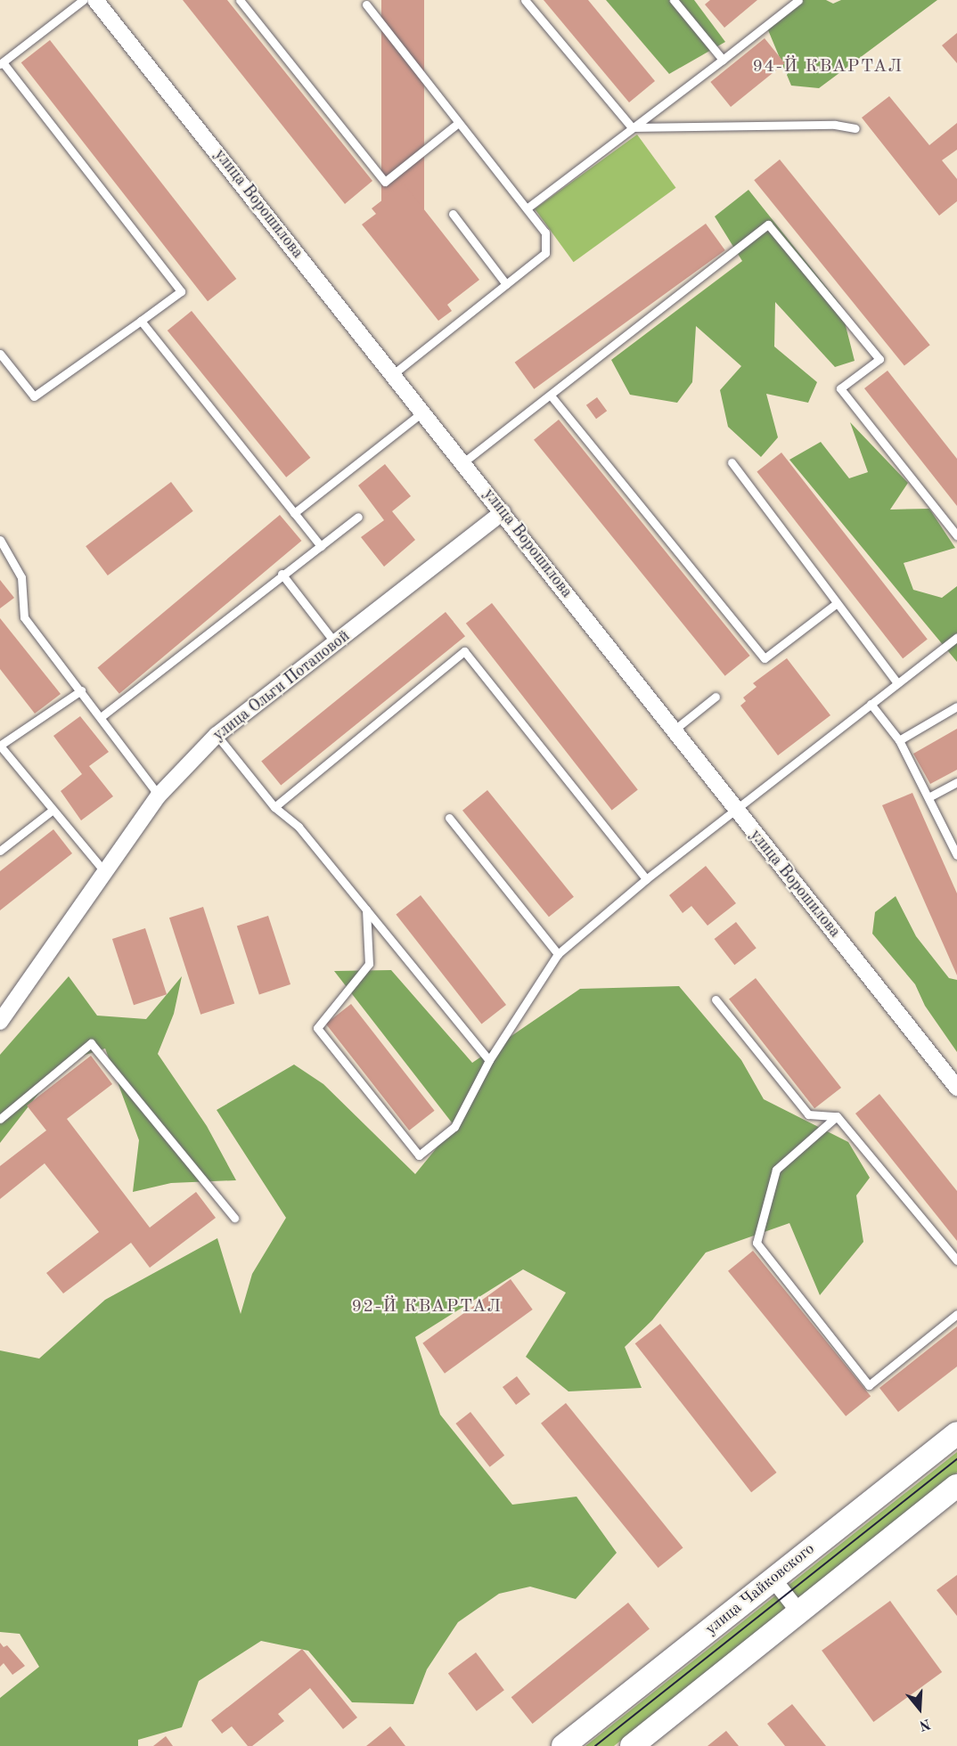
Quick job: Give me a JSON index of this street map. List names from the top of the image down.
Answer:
{
  "streets": {
    "main road": ["улица Чайковского"],
    "street": ["улица Ворошилова", "улица Ольги Потаповой"]
  },
  "crossings": [
    ["улица Ворошилова", "улица Ольги Потаповой"]
  ],
  "districts": ["94-Й КВАРТАЛ", "92-Й КВАРТАЛ"],
  "north": "bottom"
}
